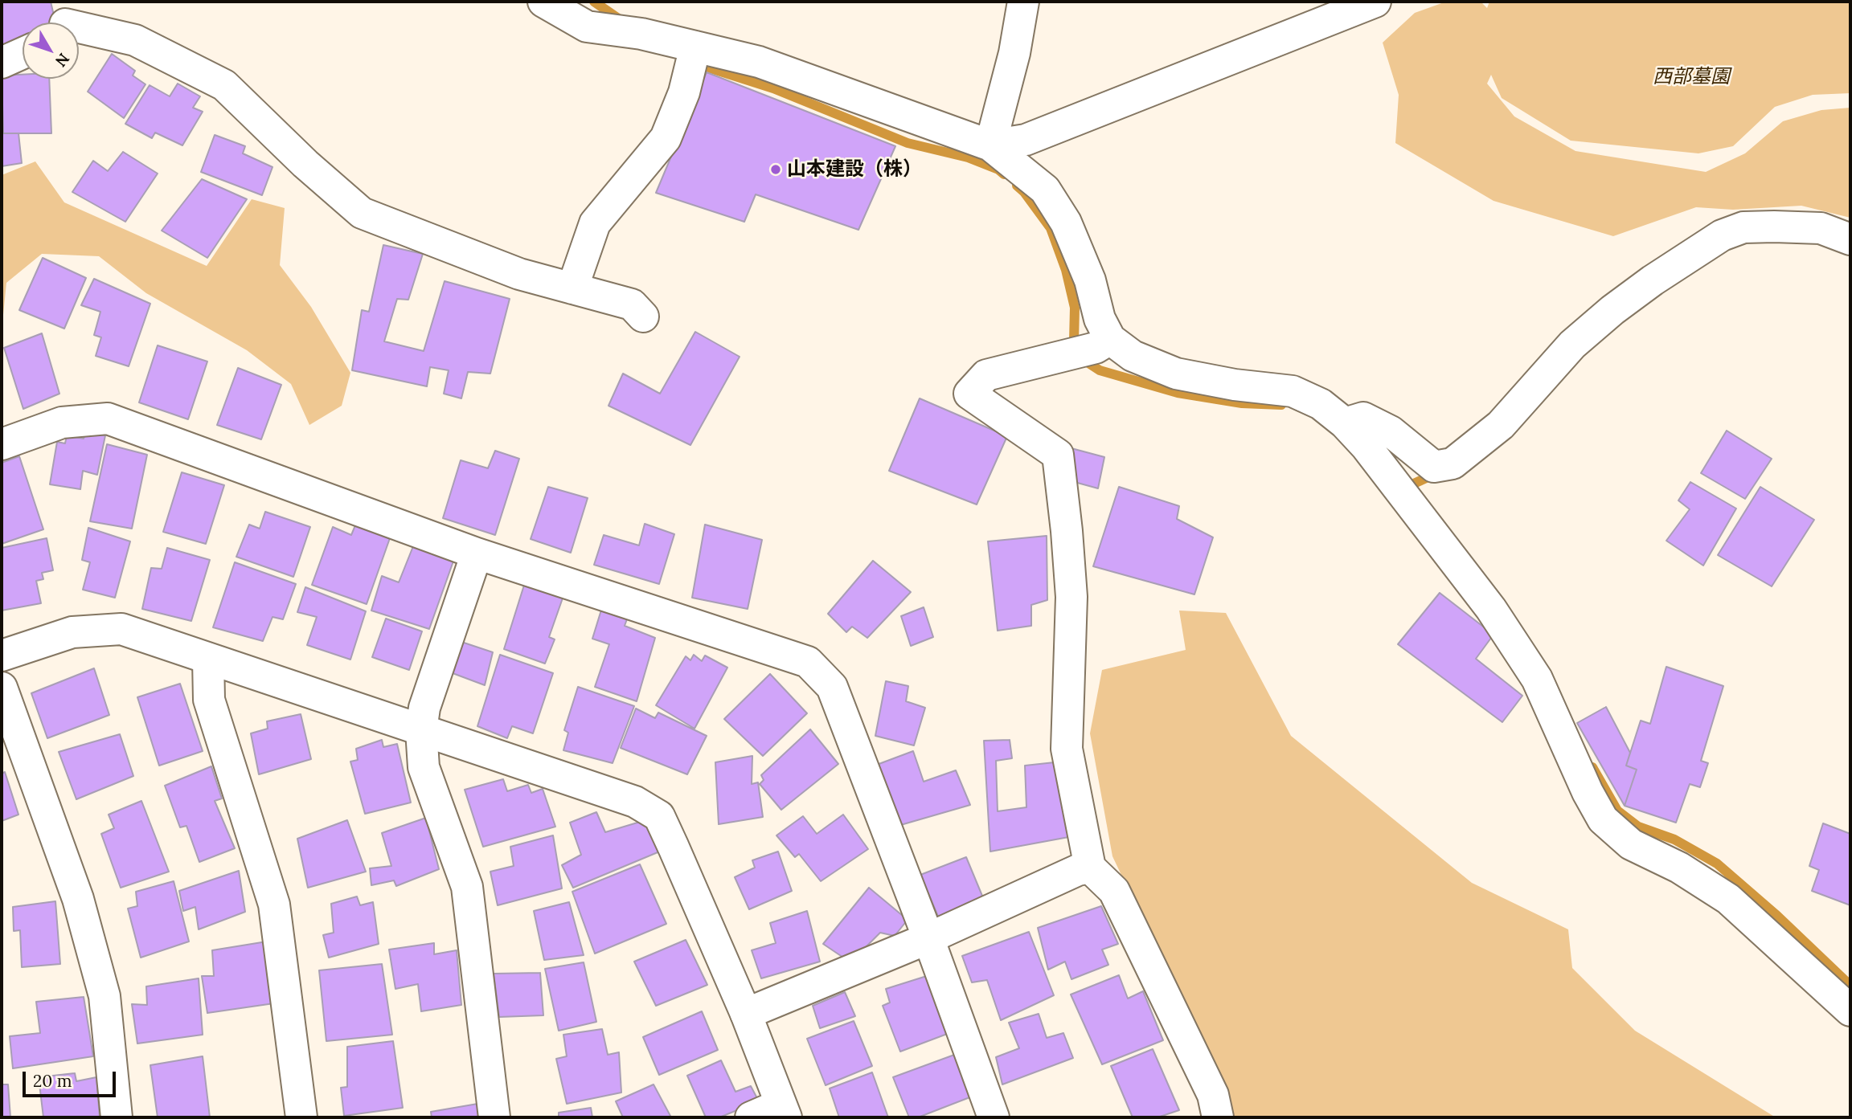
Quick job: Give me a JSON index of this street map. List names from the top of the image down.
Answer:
{
  "parks": ["西部墓園"],
  "places": ["山本建設（株）"],
  "scale_bar": "20 m",
  "north": "bottom right"
}
